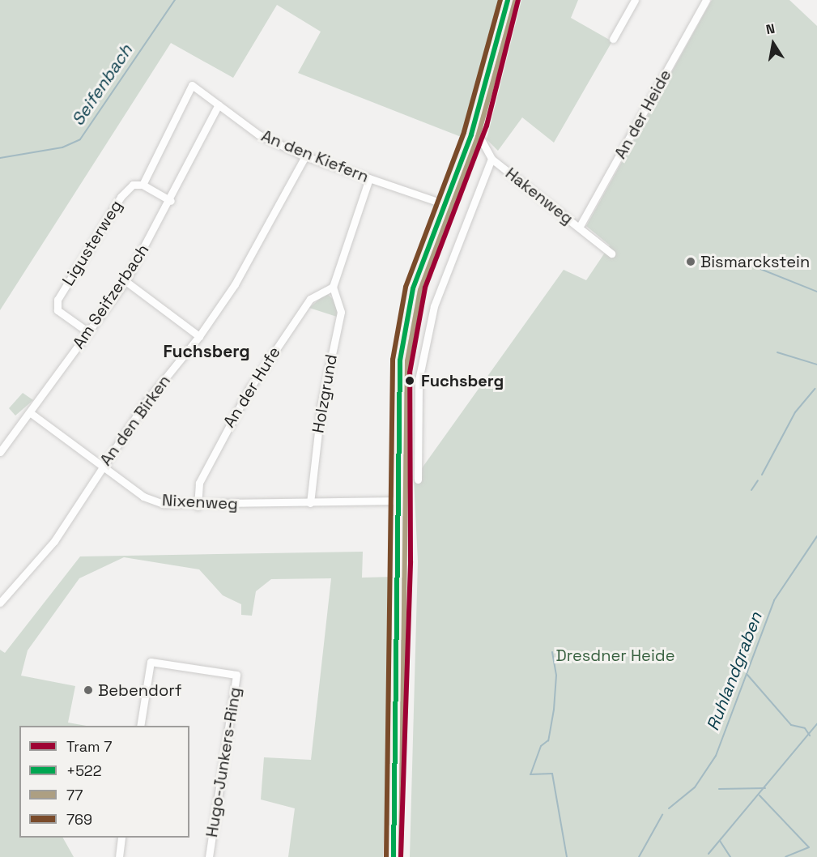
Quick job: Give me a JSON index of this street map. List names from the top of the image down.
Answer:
{
  "streets": {
    "street": [
      "An der Heide",
      "An den Kiefern",
      "Hakenweg",
      "Ligusterweg",
      "Am Seifzerbach",
      "An der Hufe",
      "Holzgrund",
      "An den Birken",
      "Nixenweg",
      "Hugo-Junkers-Ring"
    ]
  },
  "crossings": [
    ["An der Heide", "Hakenweg"],
    ["An den Kiefern", "Ligusterweg"],
    ["An den Kiefern", "Am Seifzerbach"],
    ["An den Kiefern", "An den Birken"],
    ["Ligusterweg", "Am Seifzerbach"],
    ["Am Seifzerbach", "Nixenweg"],
    ["An der Hufe", "Holzgrund"],
    ["An der Hufe", "Nixenweg"],
    ["Holzgrund", "Nixenweg"],
    ["An den Birken", "Nixenweg"]
  ],
  "districts": ["Fuchsberg"],
  "water": ["Seifenbach", "Ruhlandgraben"],
  "parks": ["Dresdner Heide"],
  "places": ["Bismarckstein", "Fuchsberg", "Bebendorf"],
  "lines": [
    "tram line 7",
    "transit line +522",
    "transit line 769",
    "transit line 77"
  ],
  "legend": [
    "Tram 7",
    "+522",
    "77",
    "769"
  ],
  "north": "top"
}
